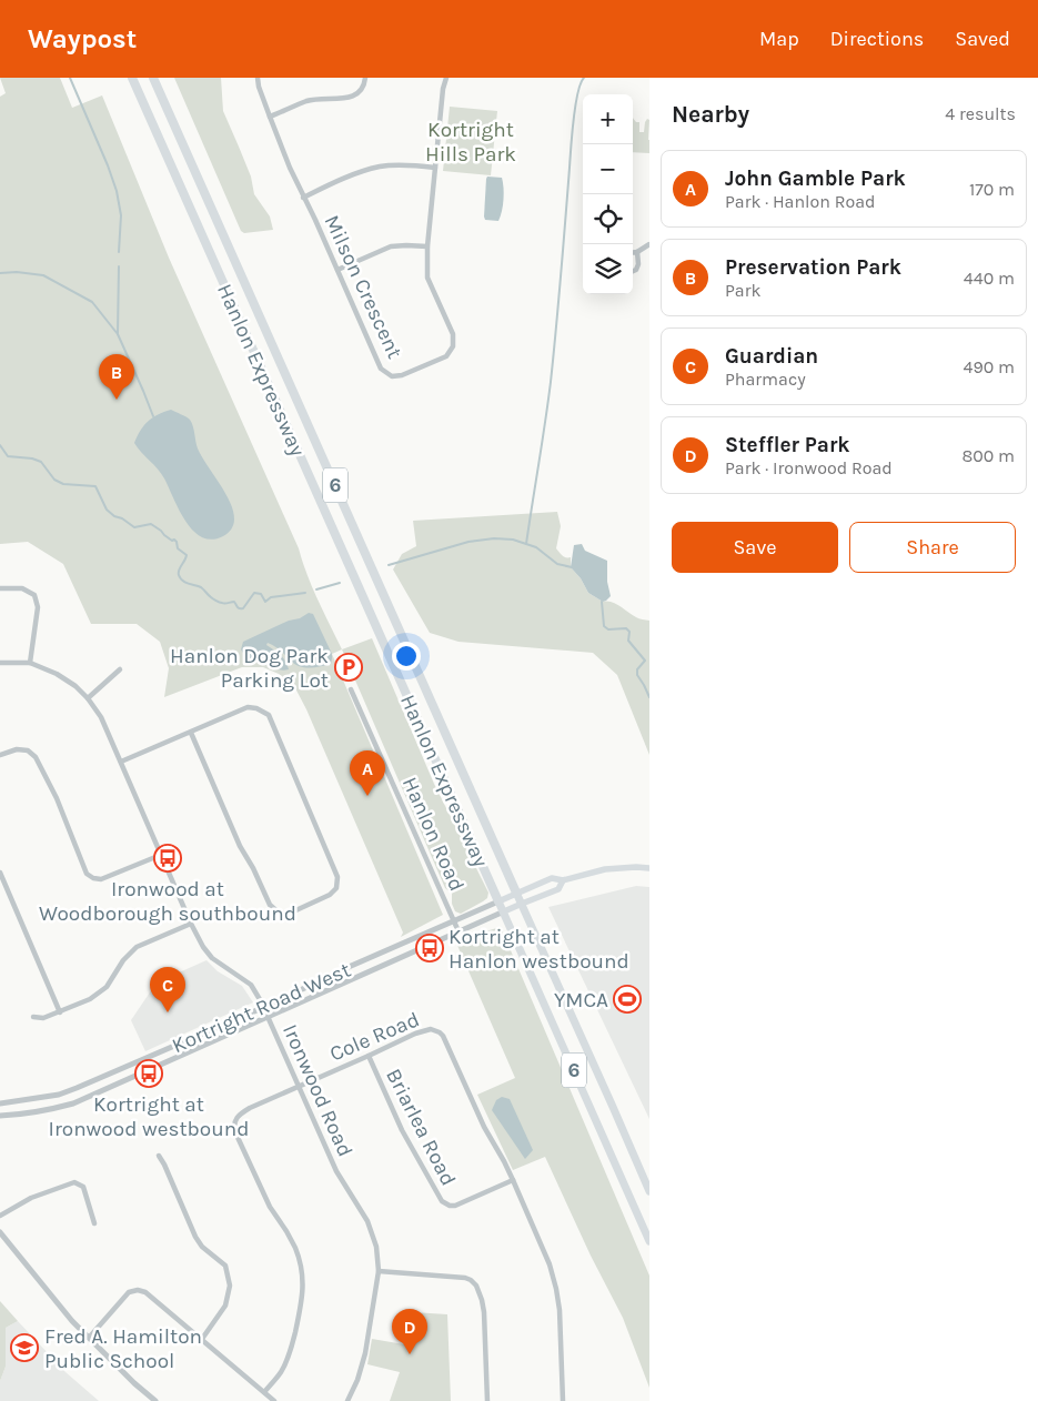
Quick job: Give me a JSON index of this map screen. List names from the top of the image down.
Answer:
{
  "streets": {
    "highway": ["Hanlon Expressway", "6"],
    "main road": ["Kortright Road West"],
    "street": [
      "Milson Crescent",
      "Hanlon Road",
      "Cole Road",
      "Ironwood Road",
      "Briarlea Road"
    ]
  },
  "crossings": [
    ["Hanlon Expressway", "Kortright Road West"],
    ["Hanlon Road", "Kortright Road West"],
    ["Kortright Road West", "Ironwood Road"],
    ["Cole Road", "Ironwood Road"],
    ["Cole Road", "Briarlea Road"]
  ],
  "parks": ["Kortright Hills Park"],
  "places": {
    "parking": ["Hanlon Dog Park Parking Lot"],
    "bus stop": ["Ironwood at Woodborough southbound", "Kortright at Hanlon westbound", "Kortright at Ironwood westbound"],
    "sports": ["YMCA"],
    "school or university": ["Fred A. Hamilton Public School"]
  },
  "page": {
    "header": "Waypost",
    "nav": ["Map", "Directions", "Saved"],
    "heading": ["Nearby", "4 results"],
    "map_buttons": ["+", "−"],
    "list": [
      {
        "mark": "A",
        "name": "John Gamble Park",
        "note": "Park · Hanlon Road",
        "value": "170 m"
      },
      {
        "mark": "B",
        "name": "Preservation Park",
        "note": "Park",
        "value": "440 m"
      },
      {
        "mark": "C",
        "name": "Guardian",
        "note": "Pharmacy",
        "value": "490 m"
      },
      {
        "mark": "D",
        "name": "Steffler Park",
        "note": "Park · Ironwood Road",
        "value": "800 m"
      }
    ],
    "pins": [
      "B",
      "A",
      "C",
      "D"
    ],
    "buttons": ["Save", "Share"]
  }
}
